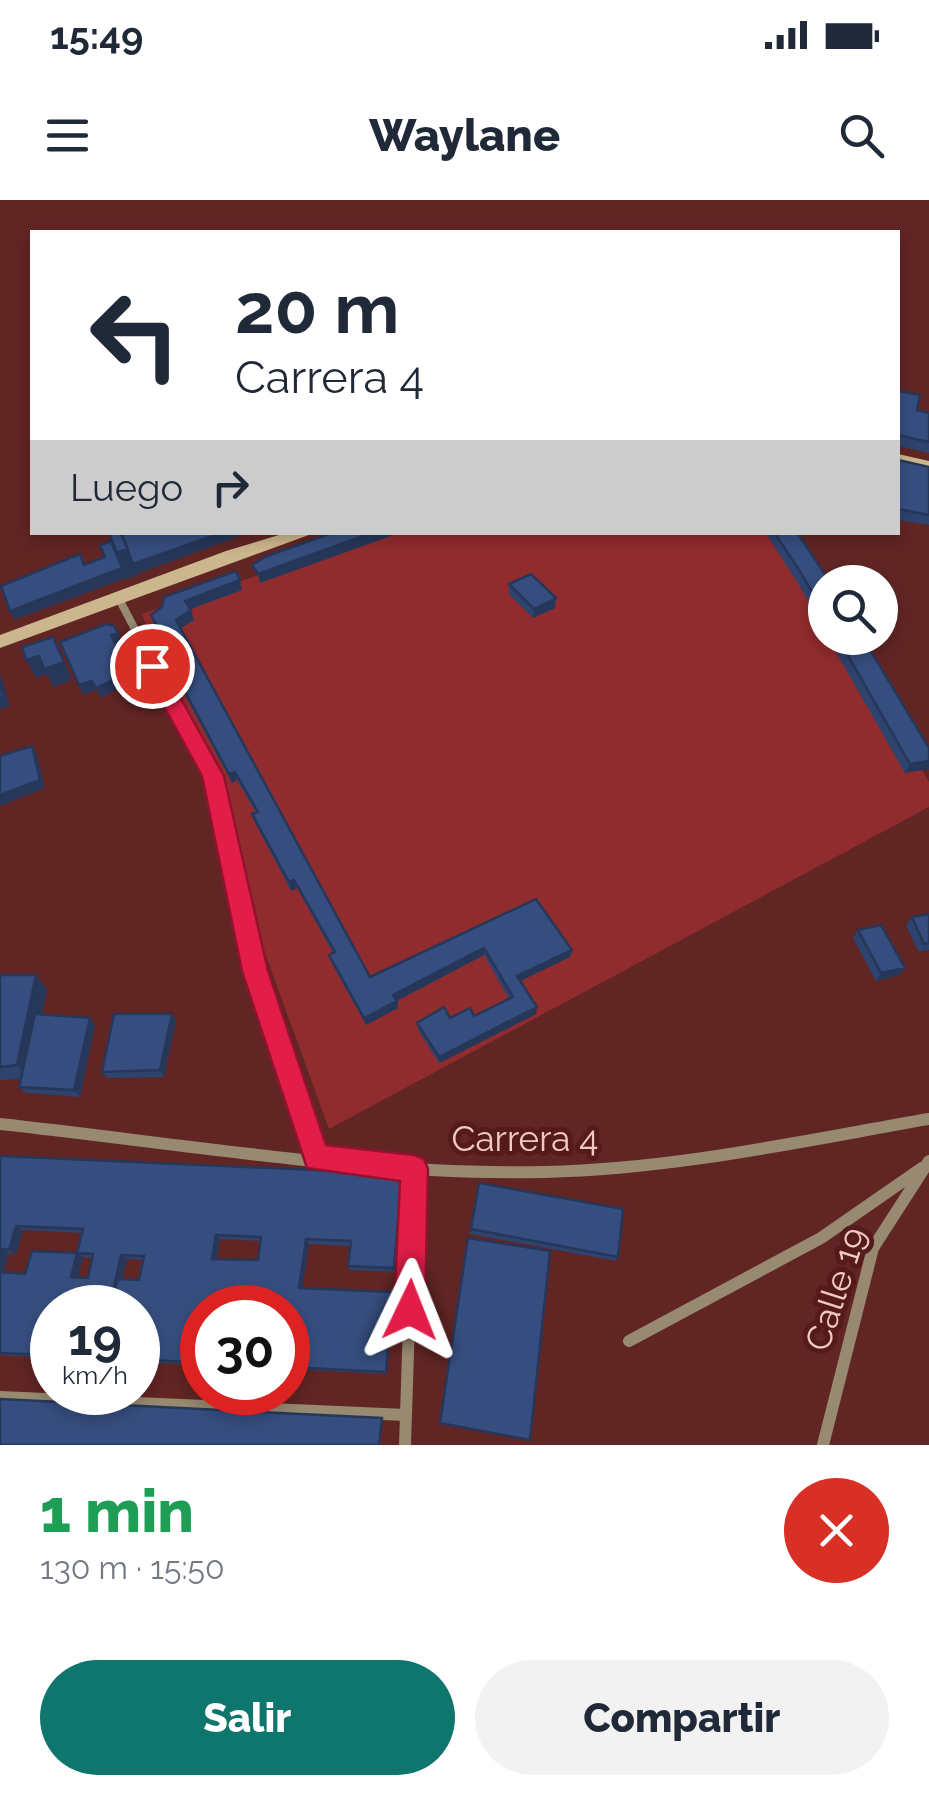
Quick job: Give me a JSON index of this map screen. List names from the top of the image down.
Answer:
{
  "streets": {
    "street": ["Carrera 4", "Calle 19"]
  },
  "page": {
    "status": "15:49",
    "header": "Waylane",
    "turn": ["20 m", "Carrera 4"],
    "then": "Luego",
    "speed": "19 km/h",
    "limit": "30",
    "heading": ["1 min", "130 m · 15:50"],
    "buttons": ["Salir", "Compartir"]
  }
}
